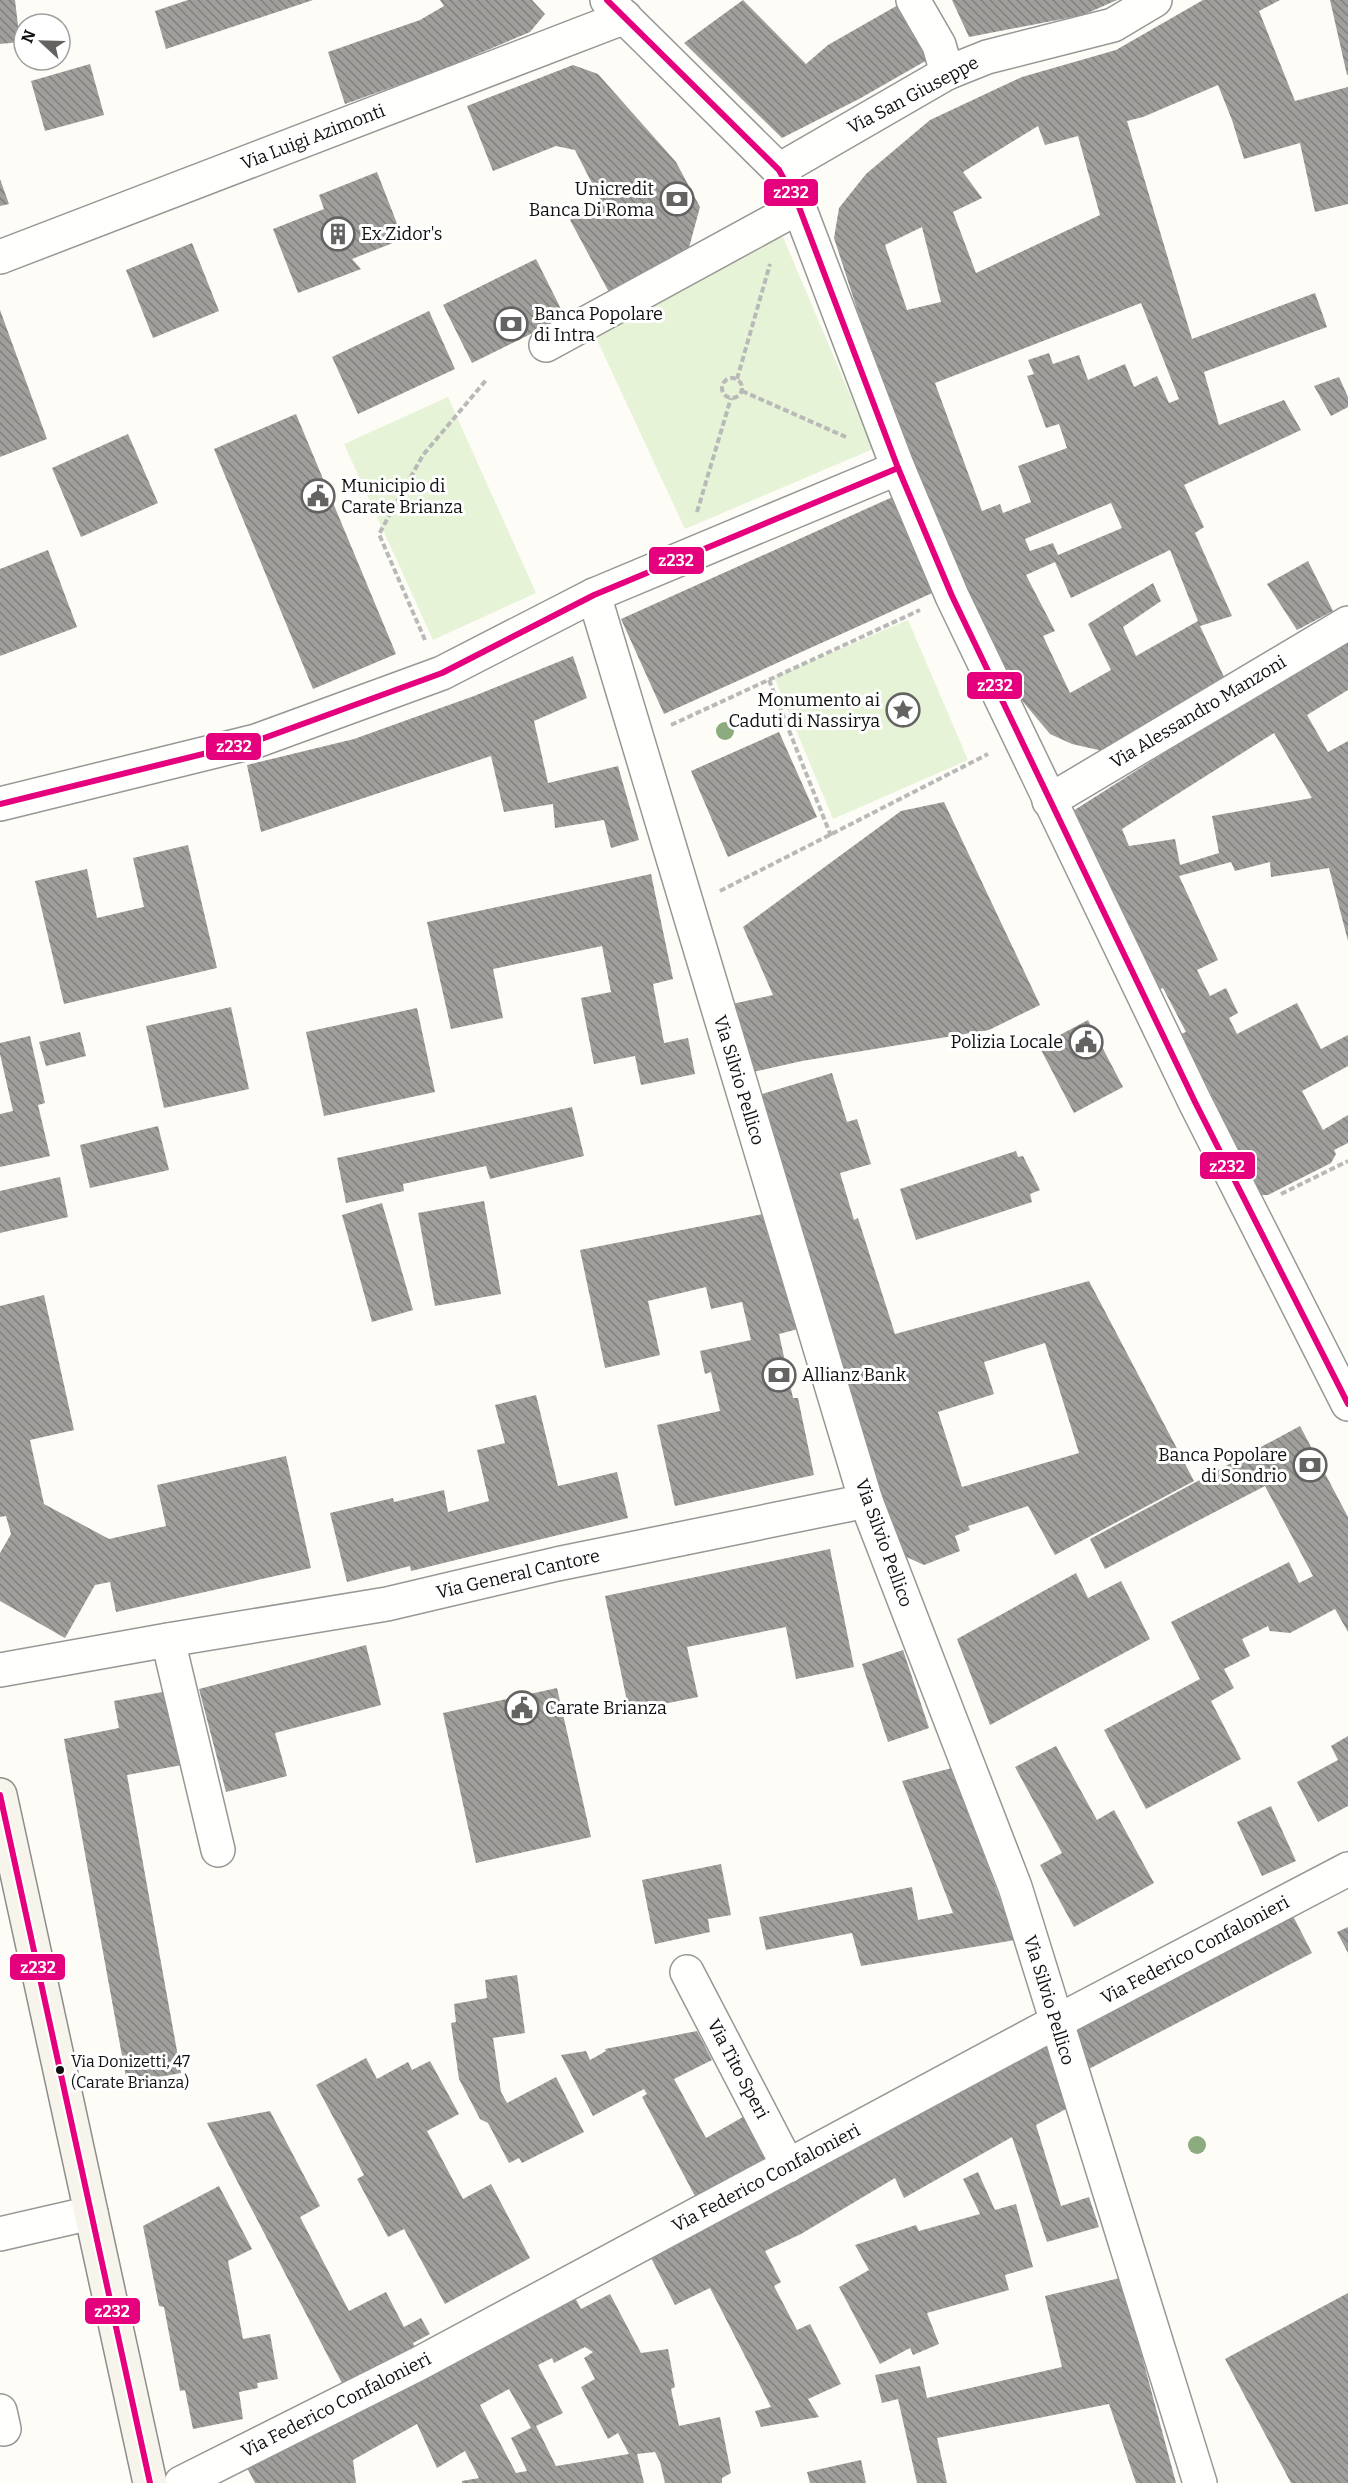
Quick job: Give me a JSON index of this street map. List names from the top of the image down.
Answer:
{
  "streets": {
    "street": [
      "Via San Giuseppe",
      "Via Luigi Azimonti",
      "Via Alessandro Manzoni",
      "Via Silvio Pellico",
      "Via General Cantore",
      "Via Federico Confalonieri",
      "Via Tito Speri"
    ]
  },
  "crossings": [
    ["Via Silvio Pellico", "Via General Cantore"],
    ["Via Silvio Pellico", "Via Federico Confalonieri"],
    ["Via Federico Confalonieri", "Via Tito Speri"]
  ],
  "places": {
    "bank": [
      "Unicredit Banca Di Roma",
      "Banca Popolare di Intra",
      "Allianz Bank",
      "Banca Popolare di Sondrio"
    ],
    "building": ["Ex Zidor's"],
    "public building": ["Municipio di Carate Brianza", "Polizia Locale", "Carate Brianza"],
    "place": ["Monumento ai Caduti di Nassirya"],
    "other": ["Via Donizetti, 47 (Carate Brianza)"]
  },
  "lines": ["transit line z232"],
  "north": "left"
}
